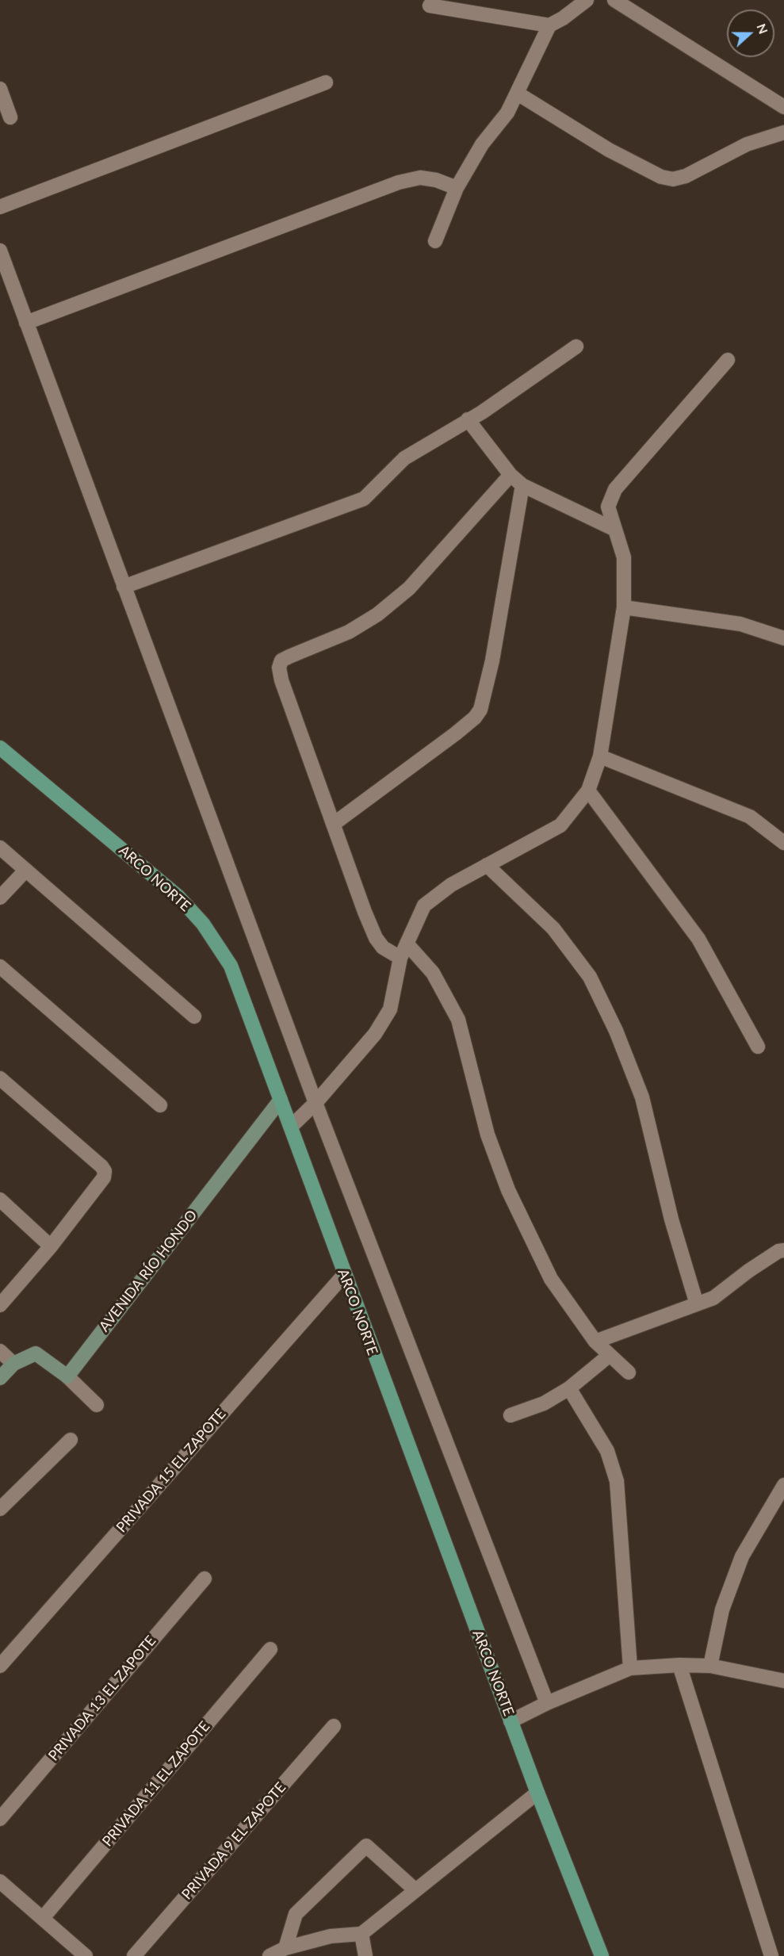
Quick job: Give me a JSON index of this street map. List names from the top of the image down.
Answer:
{
  "streets": {
    "main road": ["ARCO NORTE", "AVENIDA RÍO HONDO"],
    "street": [
      "PRIVADA 15 EL ZAPOTE",
      "PRIVADA 13 EL ZAPOTE",
      "PRIVADA 11 EL ZAPOTE",
      "PRIVADA 9 EL ZAPOTE"
    ]
  },
  "crossings": [
    ["ARCO NORTE", "AVENIDA RÍO HONDO"],
    ["ARCO NORTE", "PRIVADA 15 EL ZAPOTE"]
  ],
  "north": "right"
}
